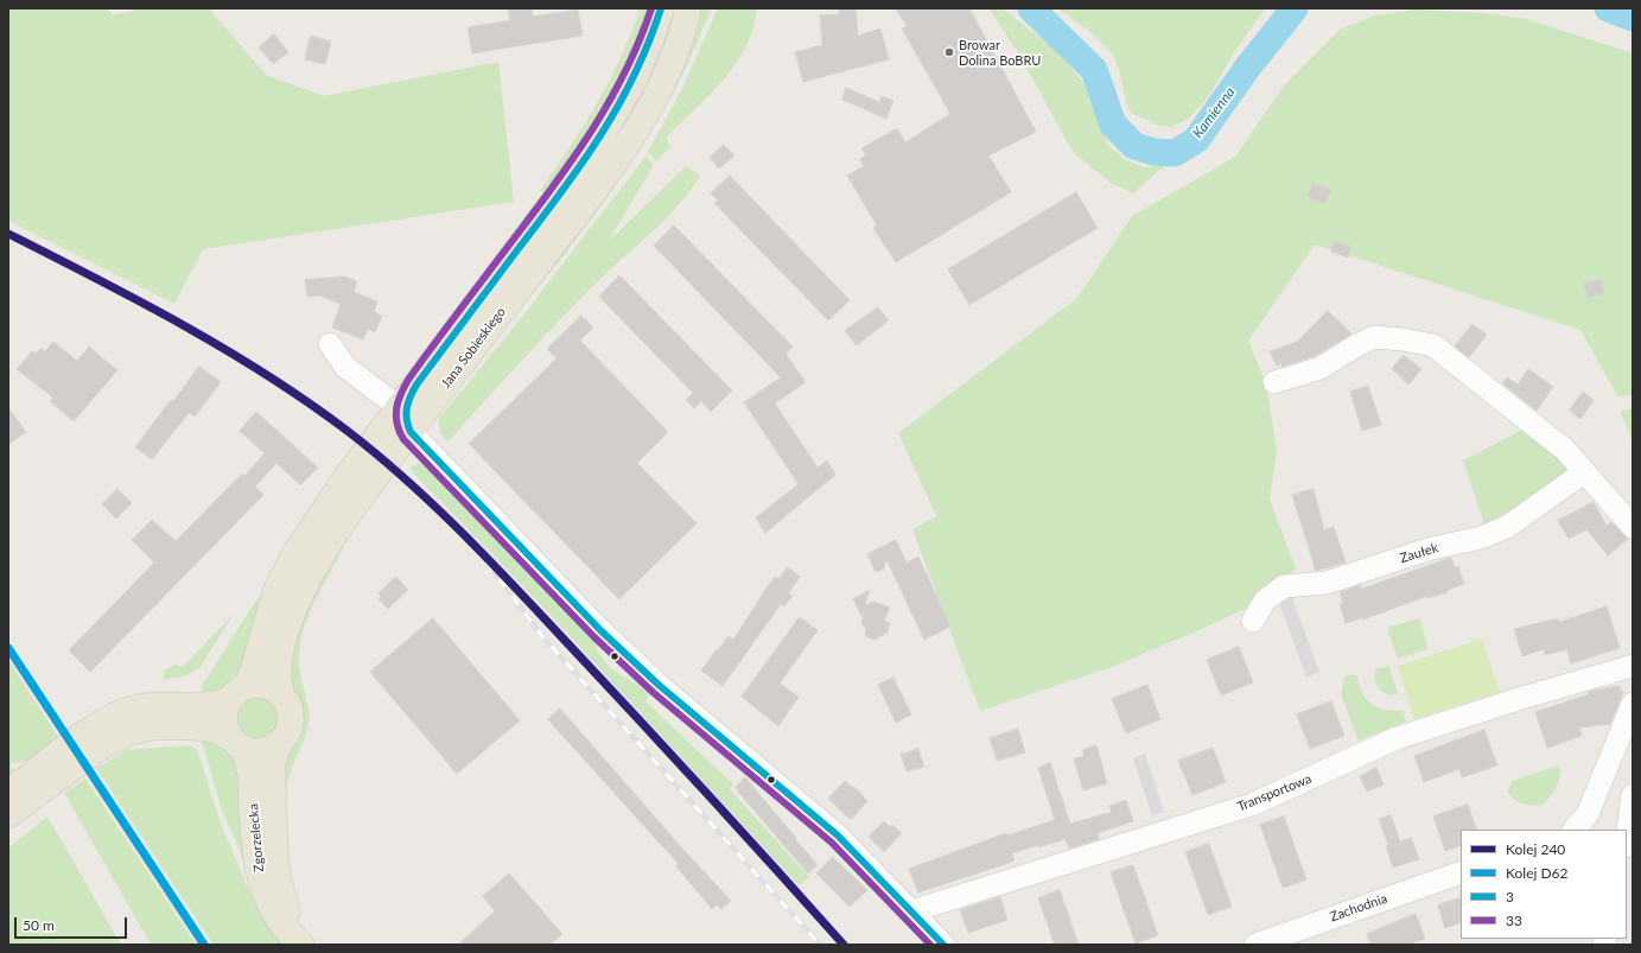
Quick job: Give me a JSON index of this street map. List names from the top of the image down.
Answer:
{
  "streets": {
    "main road": ["Jana Sobieskiego", "Zgorzelecka"],
    "street": ["Zaułek", "Transportowa", "Zachodnia"]
  },
  "crossings": [
    ["Jana Sobieskiego", "Zgorzelecka"]
  ],
  "water": ["Kamienna"],
  "places": ["Browar Dolina BoBRU"],
  "lines": [
    "transit line 3",
    "transit line 33",
    "rail line 240",
    "rail line D62"
  ],
  "legend": [
    "Kolej 240",
    "Kolej D62",
    "3",
    "33"
  ],
  "scale_bar": "50 m"
}
